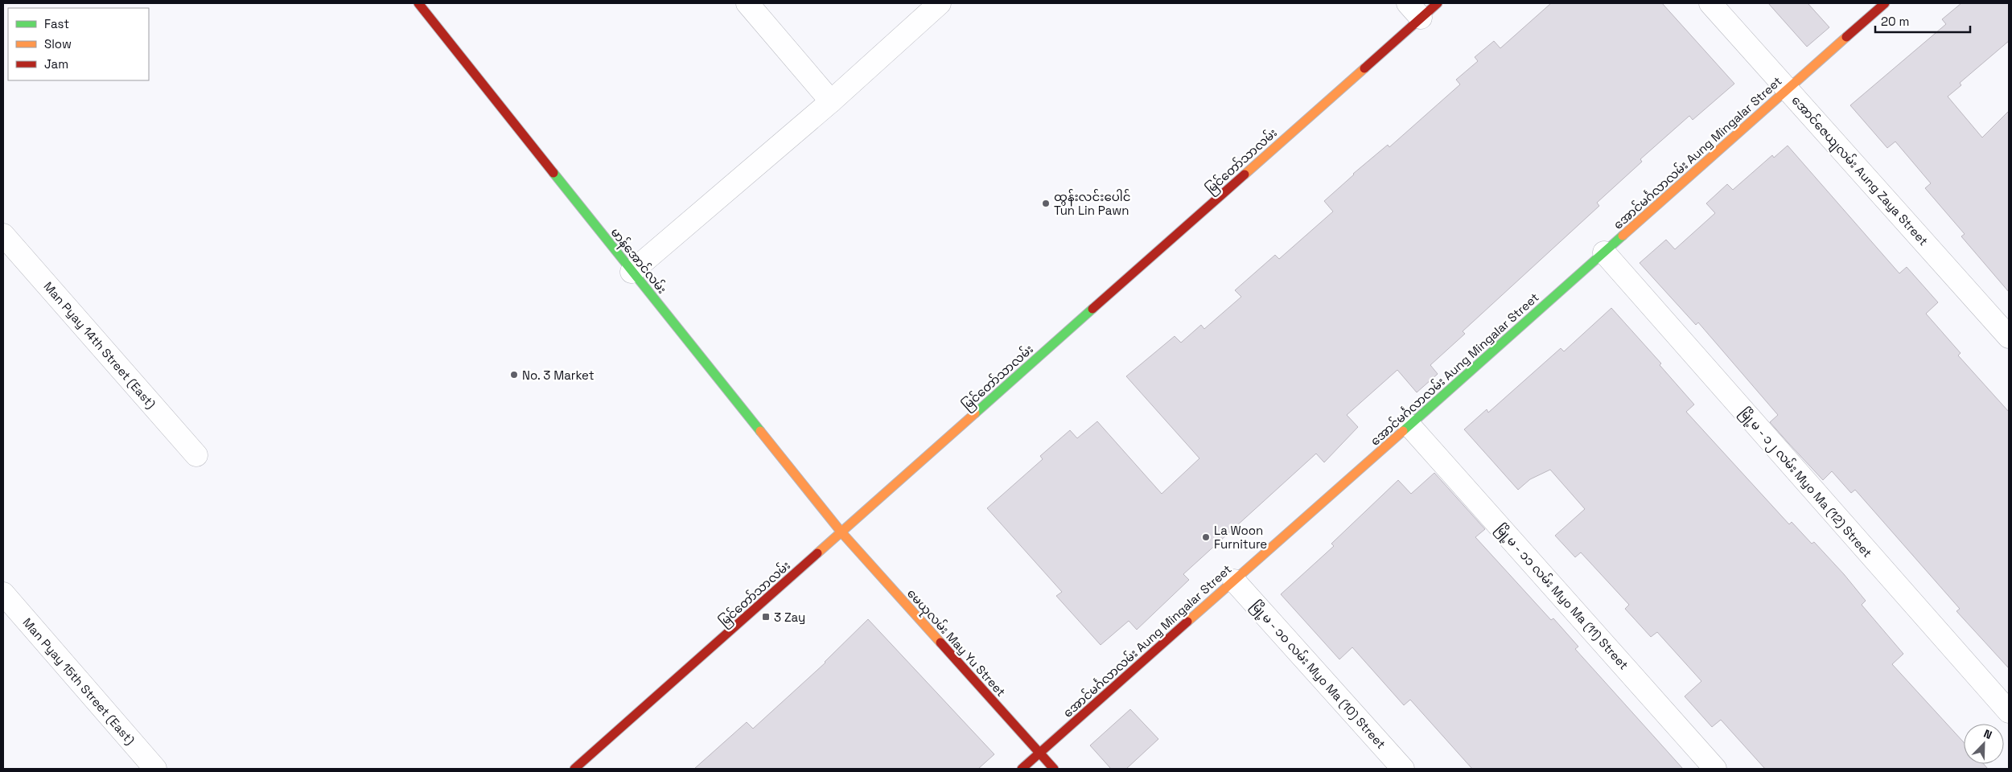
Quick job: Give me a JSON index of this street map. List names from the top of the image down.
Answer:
{
  "streets": {
    "street": [
      "အောင်မင်္ဂလာလမ်း Aung Mingalar Street",
      "မြင်တော်သာလမ်း",
      "အောင်ဇေယျလမ်း Aung Zaya Street",
      "မာန်အောင်လမ်း",
      "Man Pyay 14th Street (East)",
      "မြို့မ - ၁၂ လမ်း Myo Ma (12) Street",
      "မြို့မ - ၁၁ လမ်း Myo Ma (11) Street",
      "မေယုလမ်း May Yu Street",
      "မြို့မ - ၁၀ လမ်း Myo Ma (10) Street",
      "Man Pyay 15th Street (East)"
    ]
  },
  "crossings": [
    ["အောင်မင်္ဂလာလမ်း Aung Mingalar Street", "အောင်ဇေယျလမ်း Aung Zaya Street"],
    ["အောင်မင်္ဂလာလမ်း Aung Mingalar Street", "မြို့မ - ၁၂ လမ်း Myo Ma (12) Street"],
    ["အောင်မင်္ဂလာလမ်း Aung Mingalar Street", "မြို့မ - ၁၁ လမ်း Myo Ma (11) Street"],
    ["အောင်မင်္ဂလာလမ်း Aung Mingalar Street", "မေယုလမ်း May Yu Street"],
    ["အောင်မင်္ဂလာလမ်း Aung Mingalar Street", "မြို့မ - ၁၀ လမ်း Myo Ma (10) Street"],
    ["မြင်တော်သာလမ်း", "မာန်အောင်လမ်း"],
    ["မြင်တော်သာလမ်း", "မေယုလမ်း May Yu Street"],
    ["မာန်အောင်လမ်း", "မေယုလမ်း May Yu Street"]
  ],
  "places": {
    "other": ["ထွန်းလင်းပေါင် Tun Lin Pawn", "No. 3 Market", "La Woon Furniture"],
    "transit": ["3 Zay"]
  },
  "legend": ["Fast", "Slow", "Jam"],
  "scale_bar": "20 m",
  "north": "top right"
}
